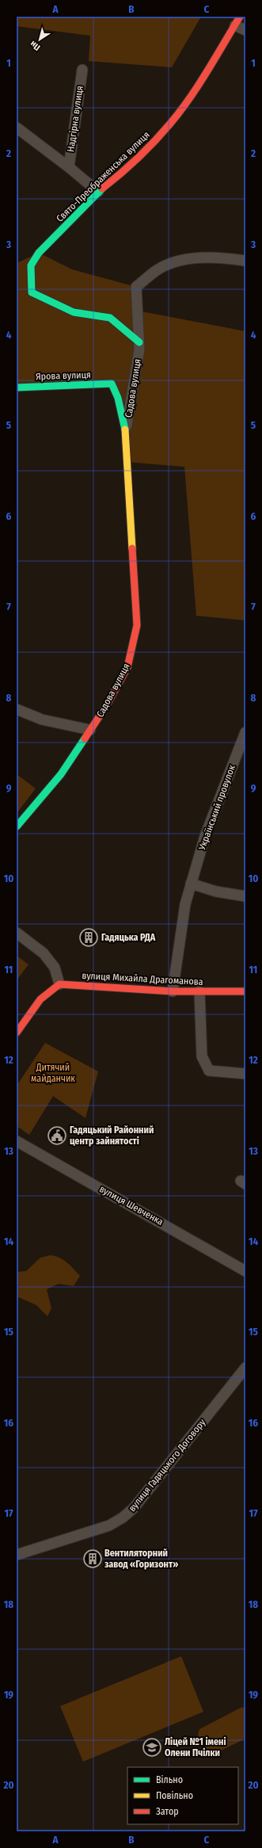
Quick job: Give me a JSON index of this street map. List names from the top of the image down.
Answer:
{
  "streets": {
    "street": [
      "Надгірна вулиця",
      "Свято-Преображенська вулиця",
      "Ярова вулиця",
      "Садова вулиця",
      "Український провулок",
      "вулиця Михайла Драгоманова",
      "вулиця Шевченка",
      "вулиця Гадяцького Договору"
    ]
  },
  "crossings": [
    ["Надгірна вулиця", "Свято-Преображенська вулиця"],
    ["Свято-Преображенська вулиця", "Садова вулиця"],
    ["Ярова вулиця", "Садова вулиця"],
    ["Український провулок", "вулиця Михайла Драгоманова"]
  ],
  "parks": ["Дитячий майданчик"],
  "places": {
    "building": ["Гадяцька РДА", "Вентиляторний завод «Горизонт»"],
    "public building": ["Гадяцький Районний центр зайнятості"],
    "school or university": ["Ліцей №1 імені Олени Пчілки"]
  },
  "legend": ["Вільно", "Повільно", "Затор"],
  "north": "bottom left",
  "grid": {
    "columns": ["A", "B", "C"],
    "rows": [
      "1",
      "2",
      "3",
      "4",
      "5",
      "6",
      "7",
      "8",
      "9",
      "10",
      "11",
      "12",
      "13",
      "14",
      "15",
      "16",
      "17",
      "18",
      "19",
      "20"
    ]
  }
}
